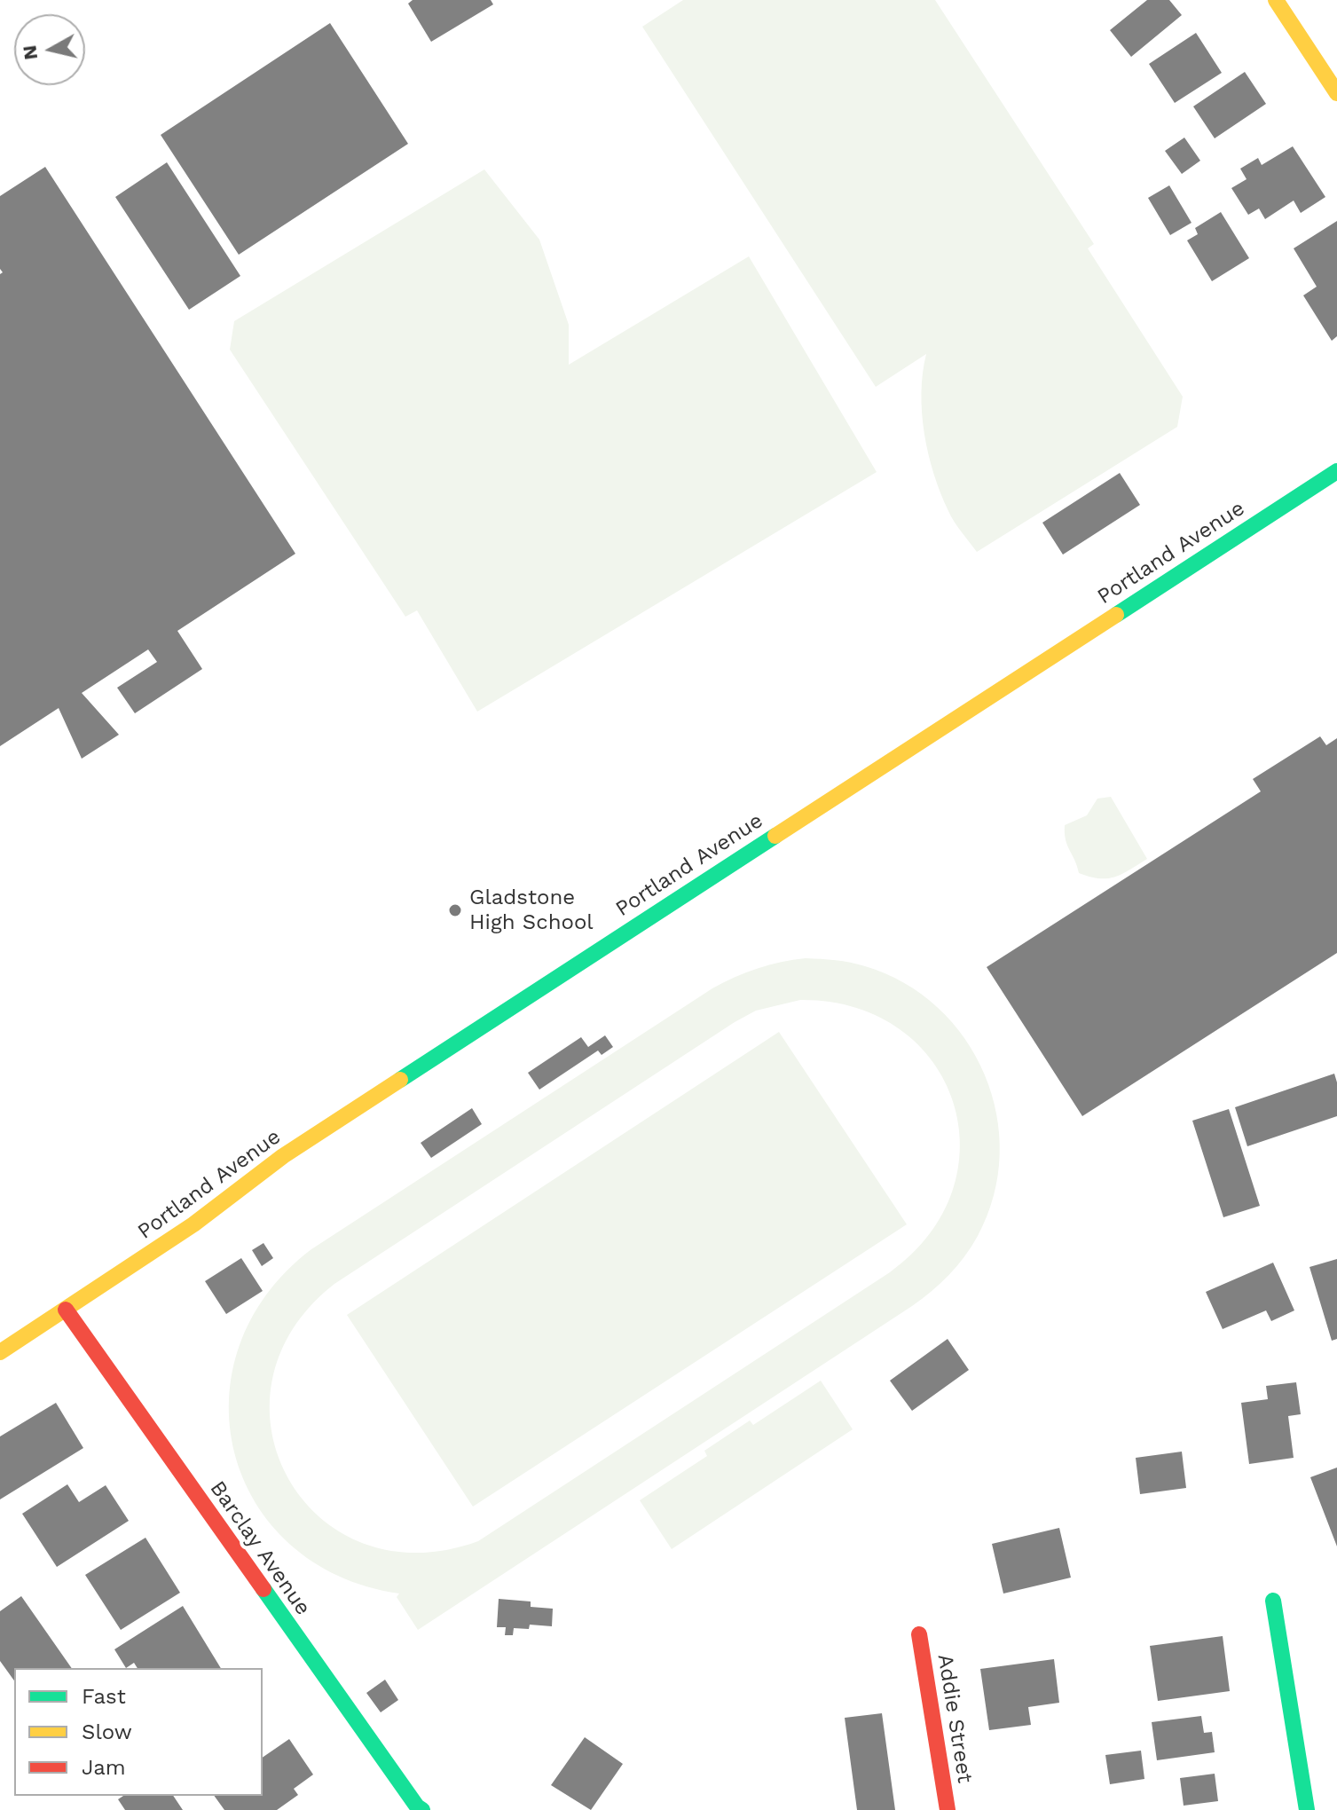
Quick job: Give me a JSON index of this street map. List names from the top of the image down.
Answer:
{
  "streets": {
    "street": ["Portland Avenue", "Barclay Avenue", "Addie Street"]
  },
  "crossings": [
    ["Portland Avenue", "Barclay Avenue"]
  ],
  "places": ["Gladstone High School"],
  "legend": ["Fast", "Slow", "Jam"],
  "north": "left"
}
